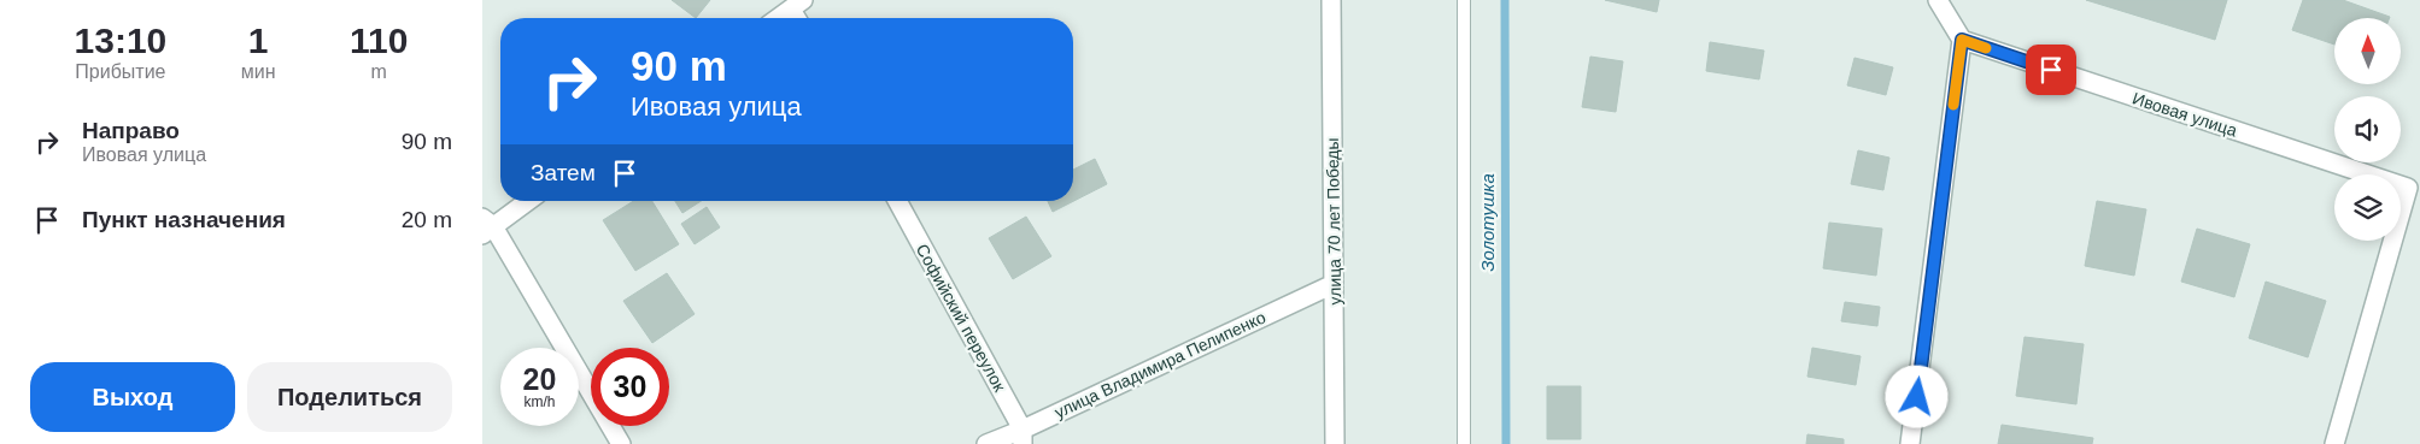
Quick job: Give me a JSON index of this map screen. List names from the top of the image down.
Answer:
{
  "streets": {
    "street": [
      "Ивовая улица",
      "улица 70 лет Победы",
      "Софийский переулок",
      "улица Владимира Пелипенко"
    ]
  },
  "crossings": [
    ["улица 70 лет Победы", "улица Владимира Пелипенко"],
    ["Софийский переулок", "улица Владимира Пелипенко"]
  ],
  "water": ["Золотушка"],
  "north": "top",
  "page": {
    "eta": [
      "13:10",
      "Прибытие",
      "1",
      "мин",
      "110",
      "m"
    ],
    "turn": ["90 m", "Ивовая улица"],
    "list": [
      {
        "name": "Направо",
        "note": "Ивовая улица",
        "value": "90 m"
      },
      {
        "name": "Пункт назначения",
        "value": "20 m"
      }
    ],
    "then": "Затем",
    "speed": "20 km/h",
    "limit": "30",
    "buttons": ["Выход", "Поделиться"]
  }
}
